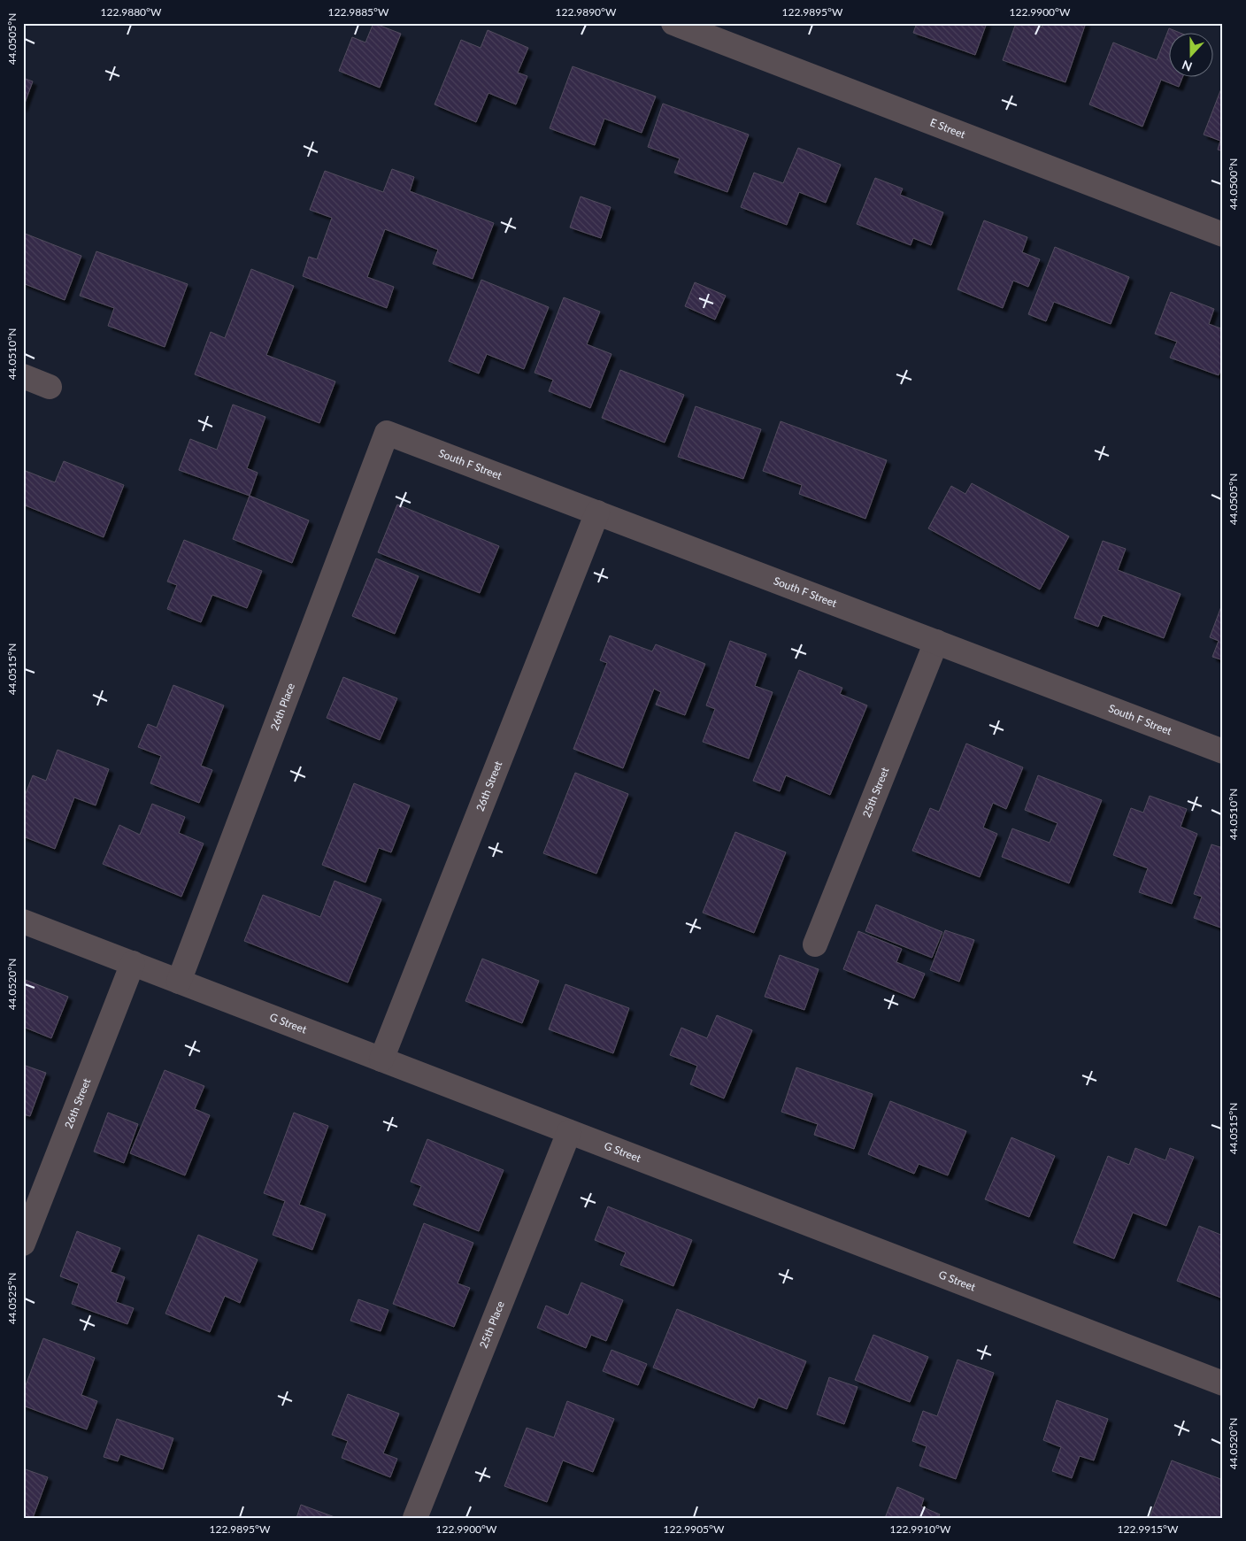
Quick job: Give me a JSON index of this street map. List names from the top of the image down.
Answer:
{
  "streets": {
    "street": [
      "E Street",
      "South F Street",
      "26th Place",
      "26th Street",
      "25th Street",
      "G Street",
      "25th Place"
    ]
  },
  "crossings": [
    ["South F Street", "26th Place"],
    ["South F Street", "26th Street"],
    ["South F Street", "25th Street"],
    ["26th Place", "G Street"],
    ["26th Street", "G Street"],
    ["G Street", "25th Place"]
  ],
  "north": "bottom",
  "coordinates": [
    "122.9880°W",
    "122.9885°W",
    "122.9890°W",
    "122.9895°W",
    "122.9900°W",
    "44.0505°N",
    "44.0500°N",
    "44.0510°N",
    "44.0515°N",
    "44.0520°N",
    "44.0525°N",
    "122.9905°W",
    "122.9910°W",
    "122.9915°W"
  ]
}
